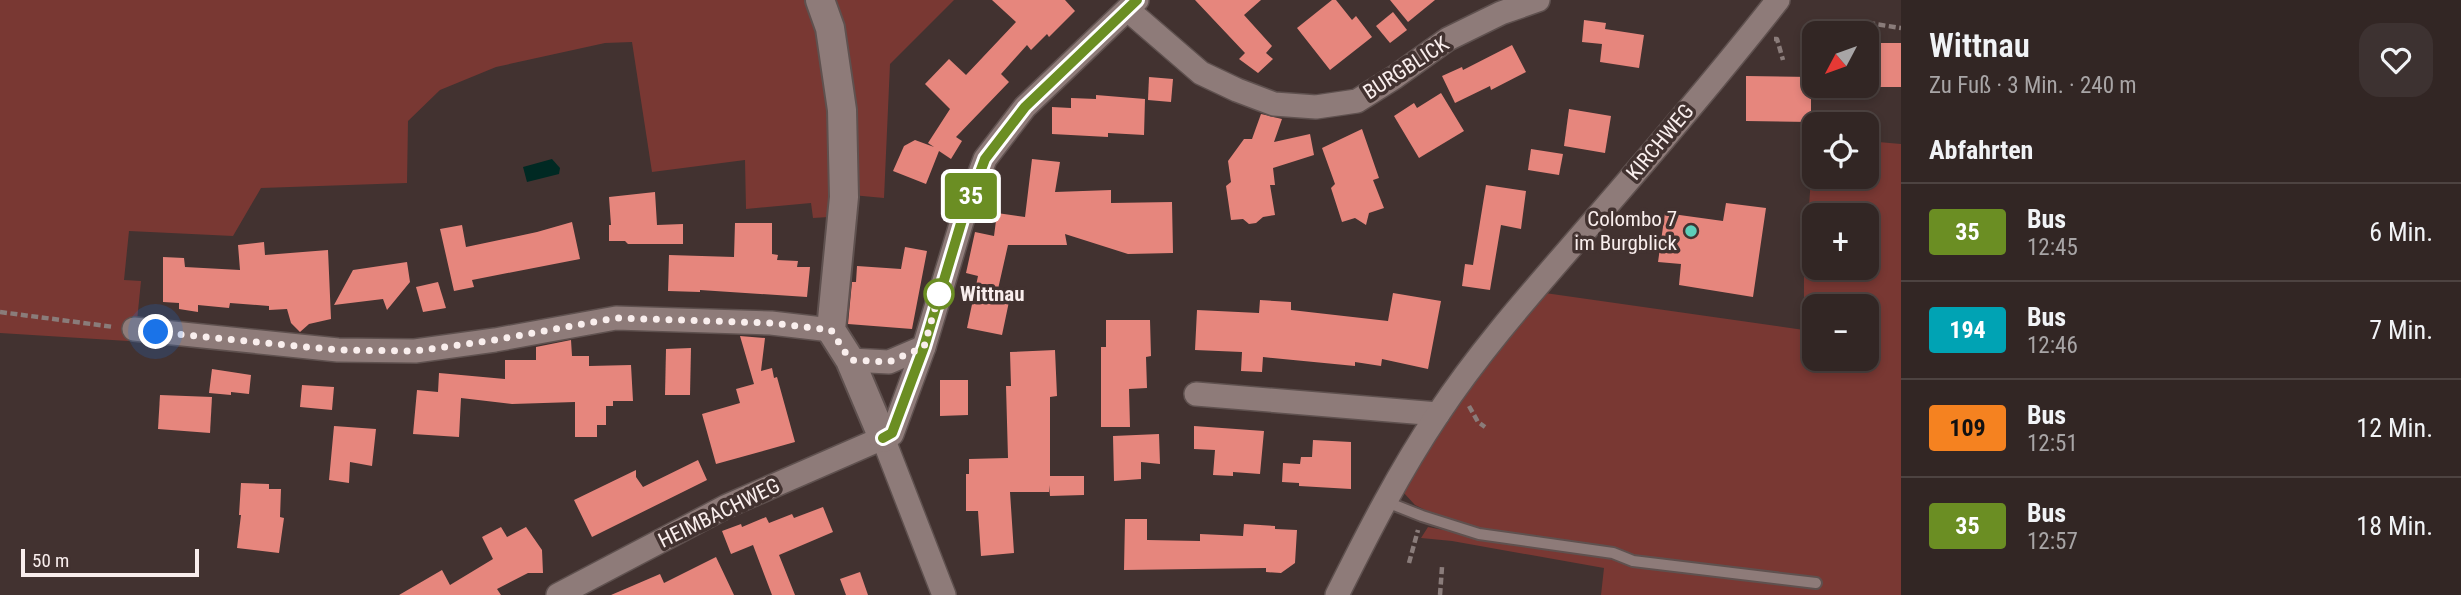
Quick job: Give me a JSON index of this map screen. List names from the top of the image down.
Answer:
{
  "streets": {
    "street": ["BURGBLICK", "KIRCHWEG", "HEIMBACHWEG"]
  },
  "places": ["Colombo 7 im Burgblick", "Wittnau"],
  "lines": ["bus line 35"],
  "scale_bar": "50 m",
  "north": "bottom left",
  "page": {
    "on_map": "35",
    "heading": [
      ["Wittnau", "Zu Fuß · 3 Min. · 240 m"],
      "Abfahrten"
    ],
    "map_buttons": ["+", "−"],
    "list": [
      {
        "mark": "35",
        "name": "Bus",
        "note": "12:45",
        "value": "6 Min."
      },
      {
        "mark": "194",
        "name": "Bus",
        "note": "12:46",
        "value": "7 Min."
      },
      {
        "mark": "109",
        "name": "Bus",
        "note": "12:51",
        "value": "12 Min."
      },
      {
        "mark": "35",
        "name": "Bus",
        "note": "12:57",
        "value": "18 Min."
      }
    ],
    "scale": "50 m"
  }
}
